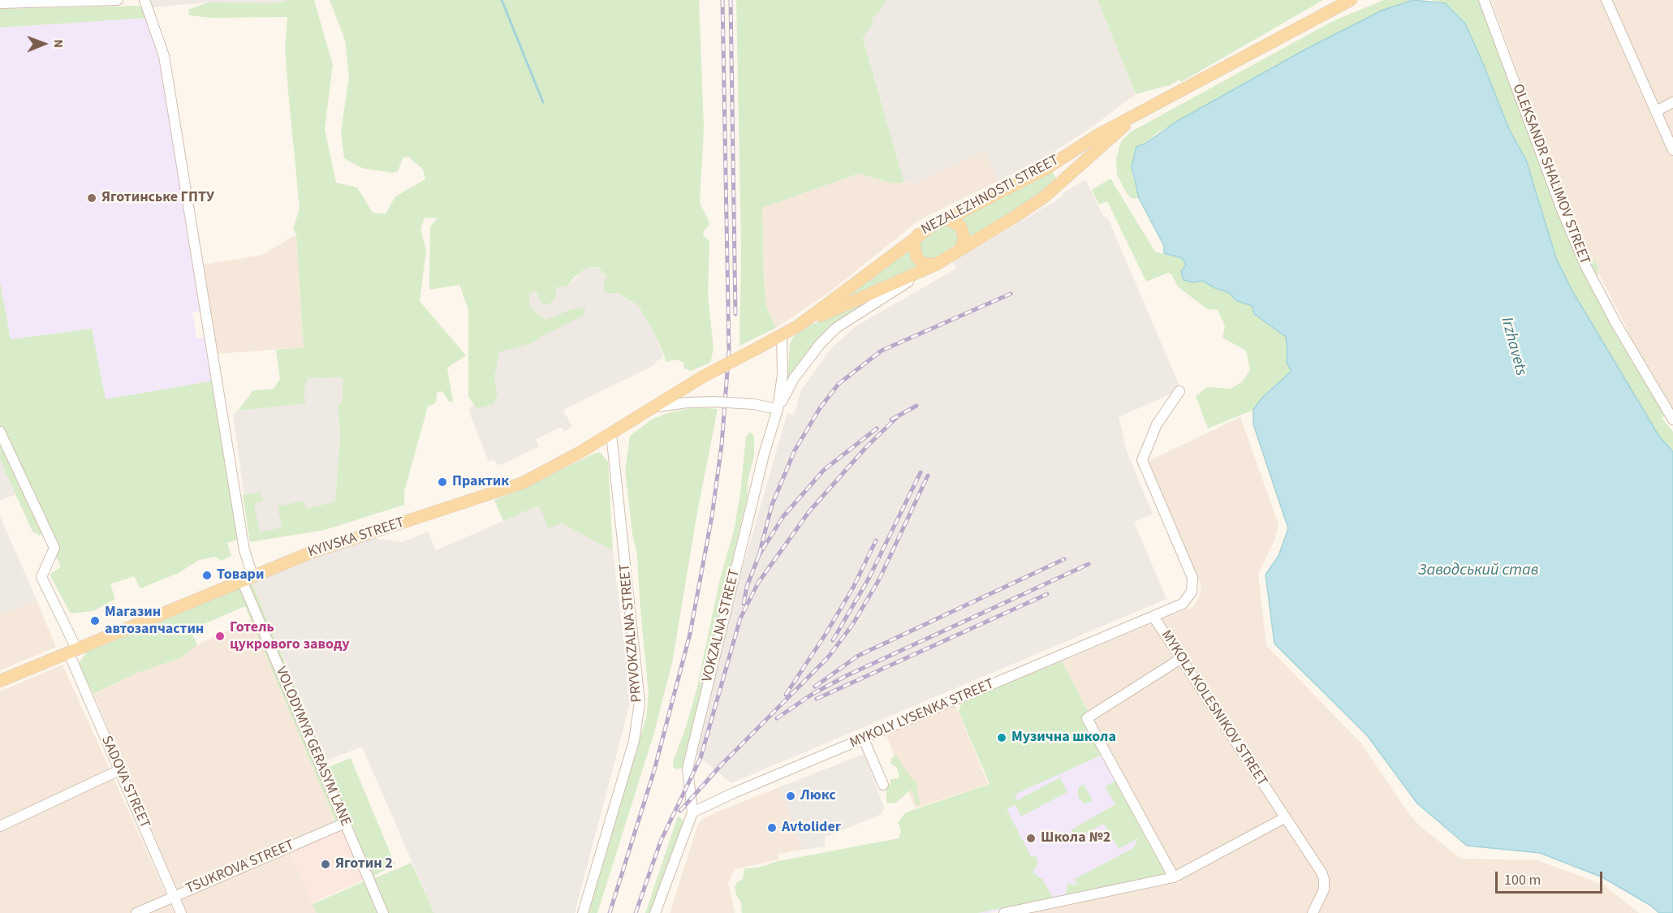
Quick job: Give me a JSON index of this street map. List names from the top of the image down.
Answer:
{
  "streets": {
    "main road": ["NEZALEZHNOSTI STREET", "KYIVSKA STREET"],
    "street": [
      "OLEKSANDR SHALIMOV STREET",
      "VOKZALNA STREET",
      "PRYVOKZALNA STREET",
      "MYKOLA KOLESNIKOV STREET",
      "MYKOLY LYSENKA STREET",
      "VOLODYMYR GERASYM LANE",
      "SADOVA STREET",
      "TSUKROVA STREET"
    ]
  },
  "crossings": [
    ["NEZALEZHNOSTI STREET", "KYIVSKA STREET"],
    ["NEZALEZHNOSTI STREET", "VOKZALNA STREET"],
    ["KYIVSKA STREET", "PRYVOKZALNA STREET"],
    ["KYIVSKA STREET", "VOLODYMYR GERASYM LANE"],
    ["KYIVSKA STREET", "SADOVA STREET"],
    ["VOKZALNA STREET", "MYKOLY LYSENKA STREET"],
    ["MYKOLA KOLESNIKOV STREET", "MYKOLY LYSENKA STREET"],
    ["VOLODYMYR GERASYM LANE", "TSUKROVA STREET"],
    ["SADOVA STREET", "TSUKROVA STREET"]
  ],
  "water": ["Irzhavets", "Заводський став"],
  "places": [
    "Яготинське ГПТУ",
    "Практик",
    "Товари",
    "Магазин автозапчастин",
    "Готель цукрового заводу",
    "Музична школа",
    "Люкс",
    "Avtolider",
    "Школа №2",
    "Яготин 2"
  ],
  "scale_bar": "100 m",
  "north": "right"
}
